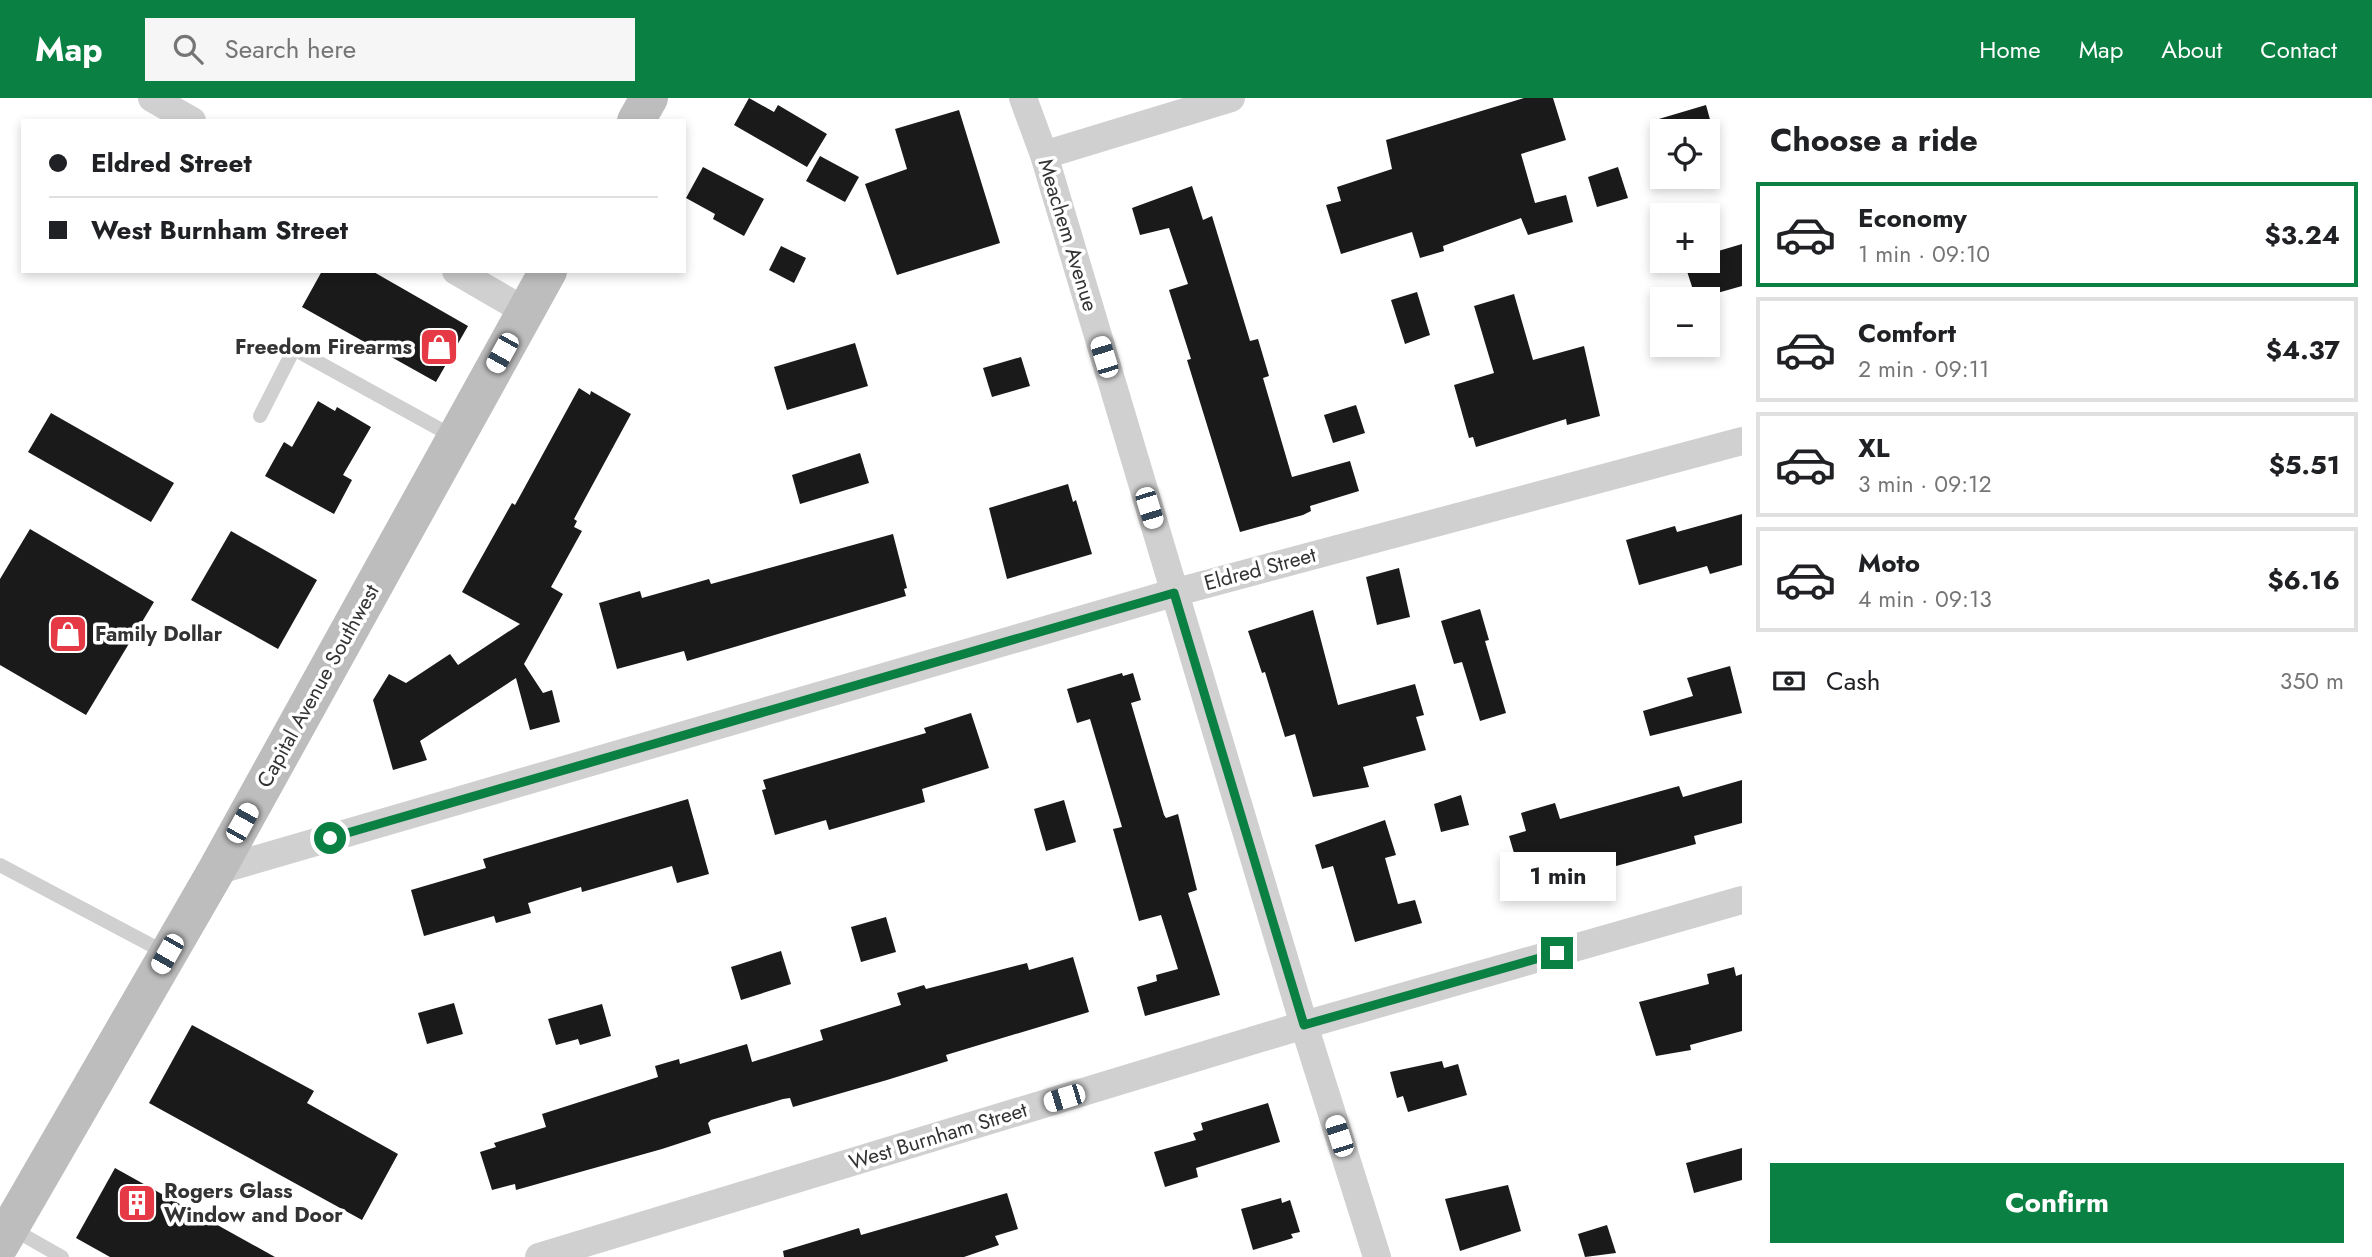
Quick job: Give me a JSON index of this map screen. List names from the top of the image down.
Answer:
{
  "streets": {
    "main road": ["Capital Avenue Southwest"],
    "street": ["Meachem Avenue", "Eldred Street", "West Burnham Street"]
  },
  "crossings": [
    ["Meachem Avenue", "Eldred Street"],
    ["Meachem Avenue", "West Burnham Street"],
    ["Eldred Street", "Capital Avenue Southwest"]
  ],
  "places": {
    "shop": ["Freedom Firearms", "Family Dollar"],
    "building": ["Rogers Glass Window and Door"]
  },
  "page": {
    "header": "Map",
    "search": "Search here",
    "nav": [
      "Home",
      "Map",
      "About",
      "Contact"
    ],
    "heading": "Choose a ride",
    "map_buttons": ["+", "−"],
    "banner": ["Eldred Street", "West Burnham Street"],
    "list": [
      {
        "name": "Economy",
        "note": "1 min · 09:10",
        "value": "$3.24"
      },
      {
        "name": "Comfort",
        "note": "2 min · 09:11",
        "value": "$4.37"
      },
      {
        "name": "XL",
        "note": "3 min · 09:12",
        "value": "$5.51"
      },
      {
        "name": "Moto",
        "note": "4 min · 09:13",
        "value": "$6.16"
      }
    ],
    "pay": ["Cash", "350 m"],
    "bubble": "1 min",
    "buttons": "Confirm"
  }
}
